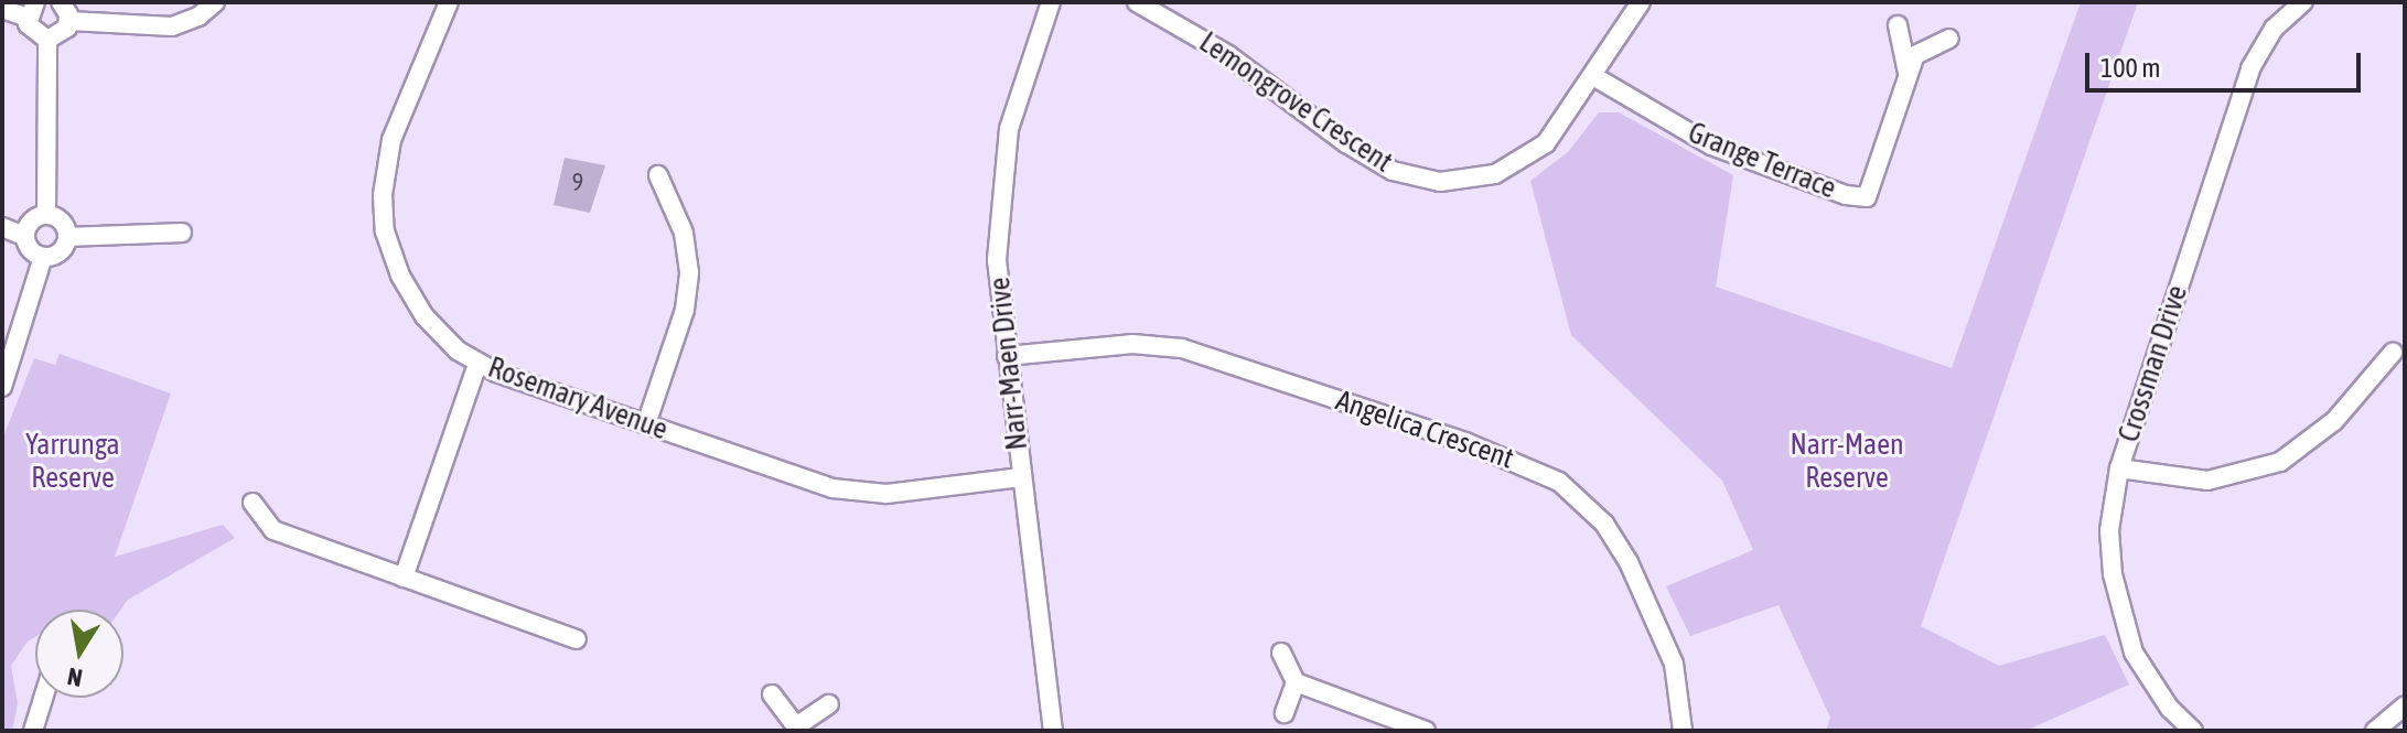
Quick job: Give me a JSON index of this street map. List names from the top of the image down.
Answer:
{
  "streets": {
    "street": [
      "Lemongrove Crescent",
      "Grange Terrace",
      "Narr-Maen Drive",
      "Crossman Drive",
      "Rosemary Avenue",
      "Angelica Crescent"
    ]
  },
  "crossings": [
    ["Lemongrove Crescent", "Grange Terrace"],
    ["Narr-Maen Drive", "Rosemary Avenue"],
    ["Narr-Maen Drive", "Angelica Crescent"]
  ],
  "parks": ["Yarrunga Reserve", "Narr-Maen Reserve"],
  "house_numbers": ["9"],
  "scale_bar": "100 m",
  "north": "bottom"
}
